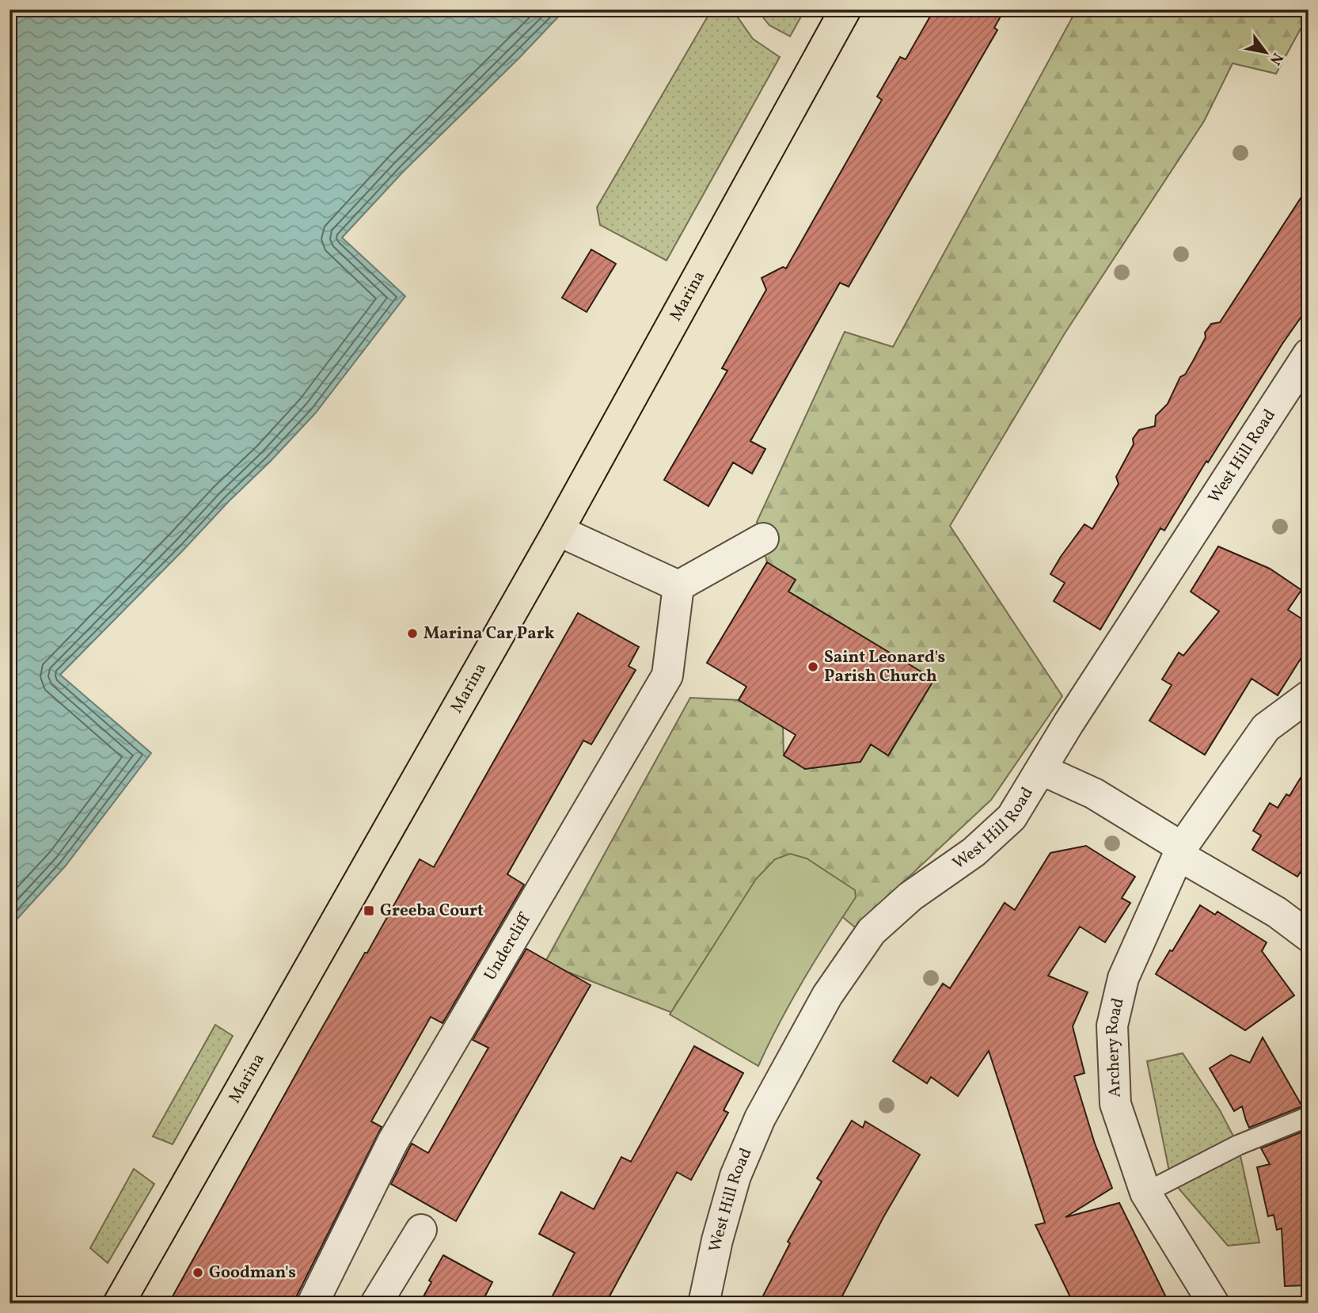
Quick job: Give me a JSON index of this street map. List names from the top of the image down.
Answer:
{
  "streets": {
    "highway": ["Marina"],
    "street": ["West Hill Road", "Undercliff", "Archery Road"]
  },
  "places": {
    "other": ["Marina Car Park", "Saint Leonard's Parish Church", "Goodman's"],
    "transit": ["Greeba Court"]
  },
  "north": "bottom right"
}
